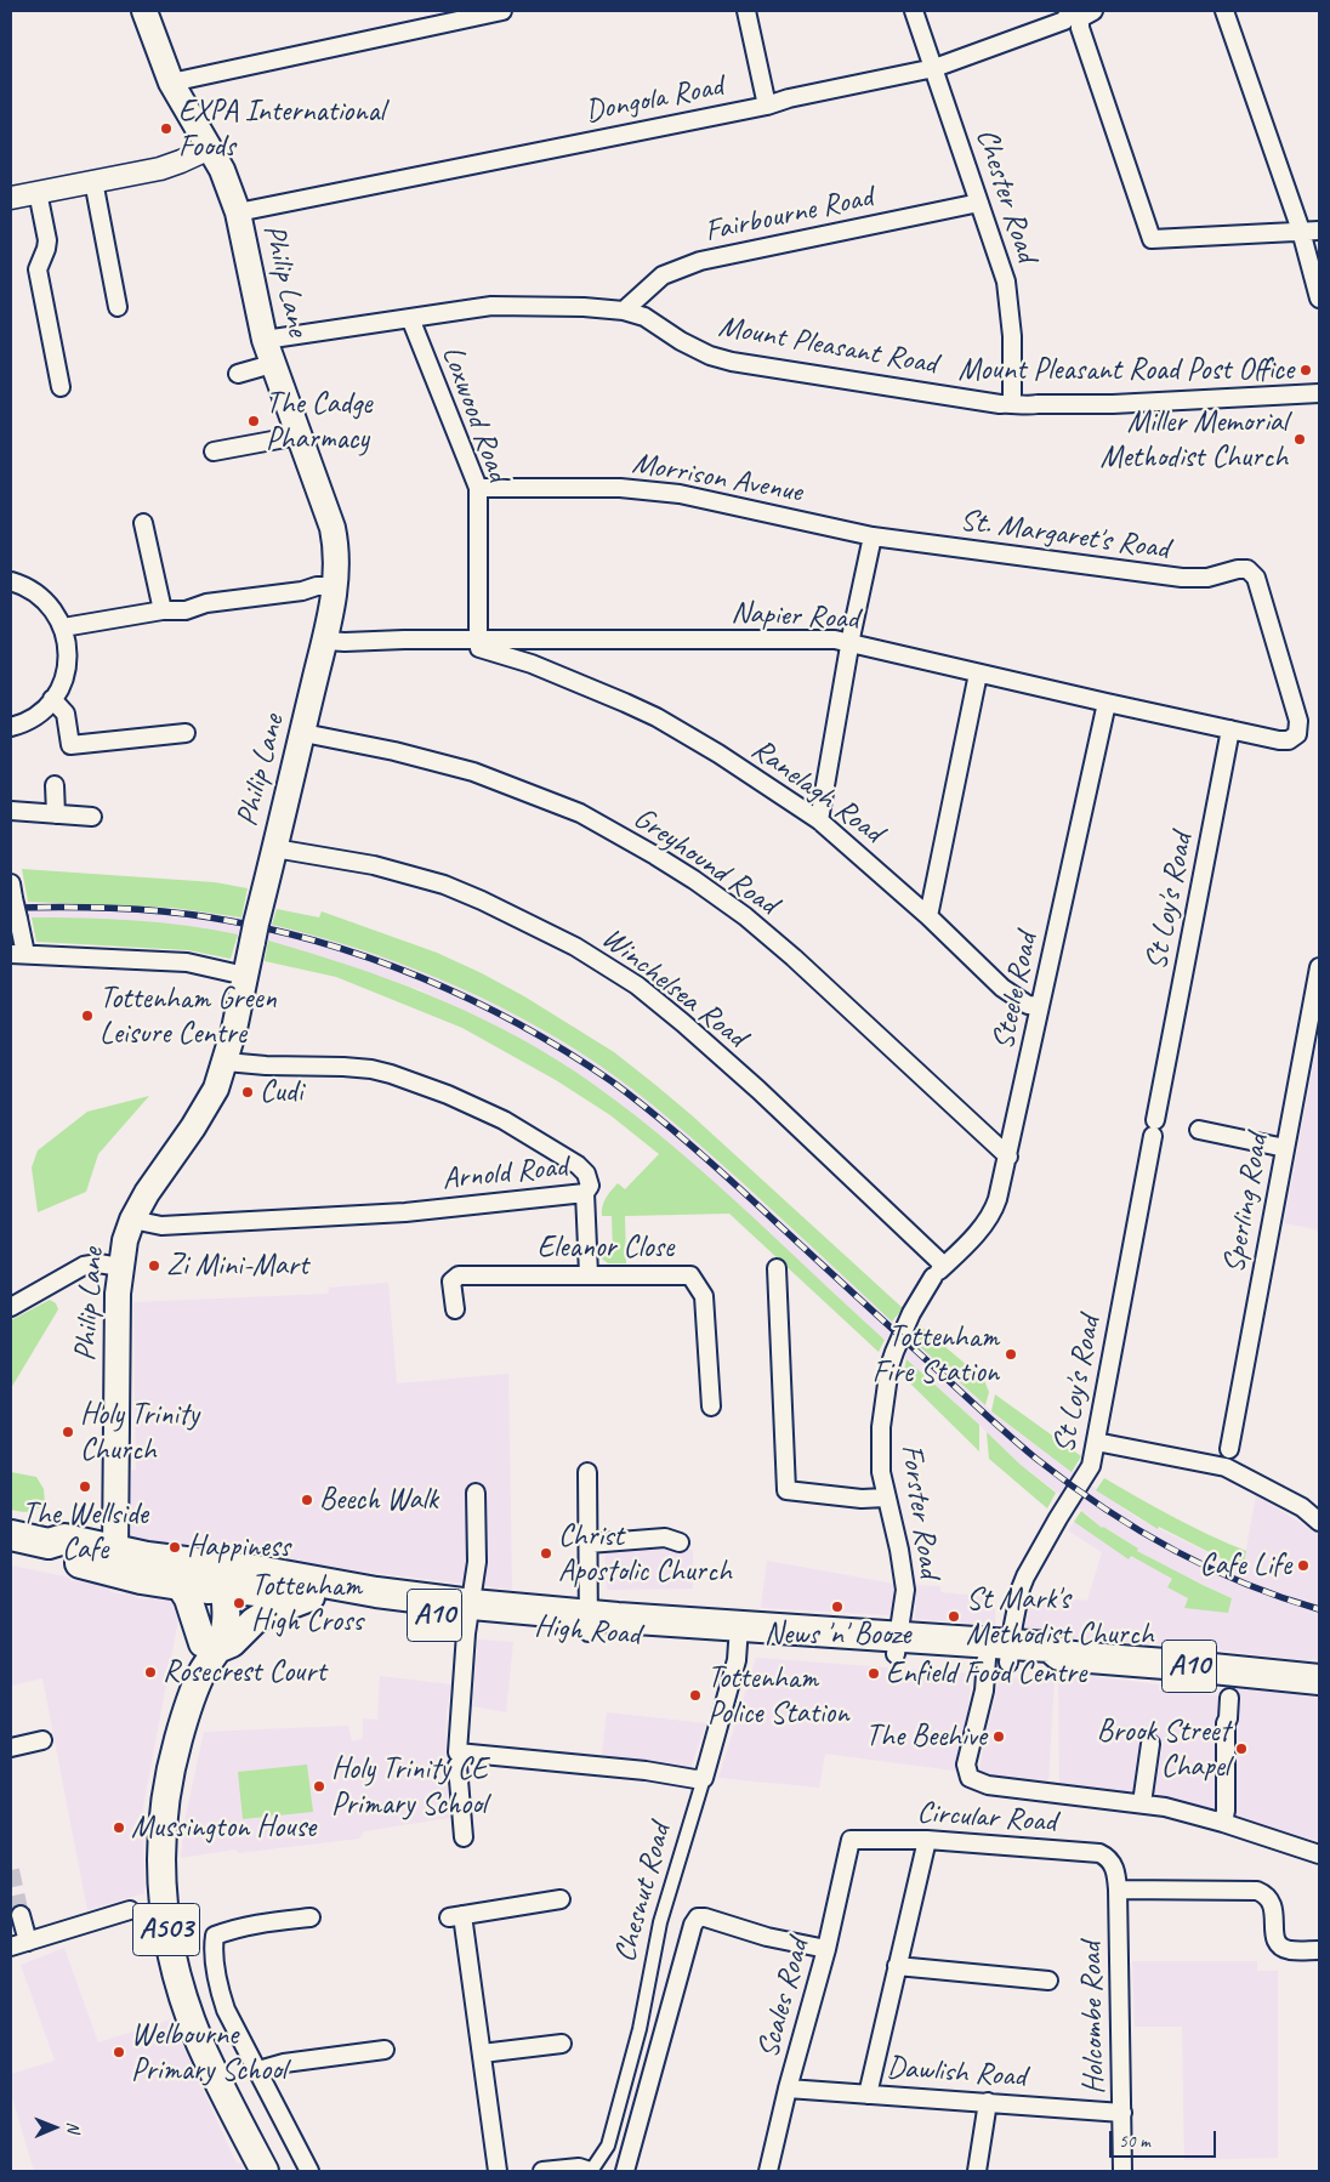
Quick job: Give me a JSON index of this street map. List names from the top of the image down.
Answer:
{
  "streets": {
    "highway": ["A10", "High Road"],
    "main road": ["Philip Lane", "A503"],
    "street": [
      "Dongola Road",
      "Chester Road",
      "Fairbourne Road",
      "Mount Pleasant Road",
      "Loxwood Road",
      "Morrison Avenue",
      "St. Margaret's Road",
      "Napier Road",
      "Ranelagh Road",
      "Greyhound Road",
      "St Loy's Road",
      "Winchelsea Road",
      "Steele Road",
      "Arnold Road",
      "Sperling Road",
      "Eleanor Close",
      "Forster Road",
      "Circular Road",
      "Chesnut Road",
      "Scales Road",
      "Holcombe Road",
      "Dawlish Road"
    ]
  },
  "crossings": [
    ["Dongola Road", "Chester Road"],
    ["Dongola Road", "Philip Lane"],
    ["Chester Road", "Fairbourne Road"],
    ["Chester Road", "Mount Pleasant Road"],
    ["Fairbourne Road", "Mount Pleasant Road"],
    ["Philip Lane", "Mount Pleasant Road"],
    ["Philip Lane", "Napier Road"],
    ["Philip Lane", "Greyhound Road"],
    ["Philip Lane", "Winchelsea Road"],
    ["Philip Lane", "Arnold Road"],
    ["Philip Lane", "High Road"],
    ["Mount Pleasant Road", "Loxwood Road"],
    ["Loxwood Road", "Morrison Avenue"],
    ["Loxwood Road", "Napier Road"],
    ["Loxwood Road", "Ranelagh Road"],
    ["Morrison Avenue", "St. Margaret's Road"],
    ["St. Margaret's Road", "Napier Road"],
    ["Napier Road", "Ranelagh Road"],
    ["Napier Road", "St Loy's Road"],
    ["Napier Road", "Steele Road"],
    ["Ranelagh Road", "Steele Road"],
    ["Greyhound Road", "Steele Road"],
    ["St Loy's Road", "High Road"],
    ["Winchelsea Road", "Steele Road"],
    ["Winchelsea Road", "Forster Road"],
    ["Steele Road", "Forster Road"],
    ["Forster Road", "High Road"],
    ["High Road", "Chesnut Road"],
    ["High Road", "A503"],
    ["Circular Road", "Scales Road"],
    ["Circular Road", "Holcombe Road"],
    ["Scales Road", "Dawlish Road"],
    ["Holcombe Road", "Dawlish Road"]
  ],
  "places": [
    "EXPA International Foods",
    "Mount Pleasant Road Post Office",
    "The Cadge Pharmacy",
    "Miller Memorial Methodist Church",
    "Tottenham Green Leisure Centre",
    "Cudi",
    "Zi Mini-Mart",
    "Tottenham Fire Station",
    "Holy Trinity Church",
    "The Wellside Cafe",
    "Beech Walk",
    "Happiness",
    "Christ Apostolic Church",
    "Cafe Life",
    "Tottenham High Cross",
    "News 'n' Booze",
    "St Mark's Methodist Church",
    "Rosecrest Court",
    "Enfield Food Centre",
    "Tottenham Police Station",
    "The Beehive",
    "Brook Street Chapel",
    "Holy Trinity CE Primary School",
    "Mussington House",
    "Welbourne Primary School"
  ],
  "scale_bar": "50 m",
  "north": "right"
}
